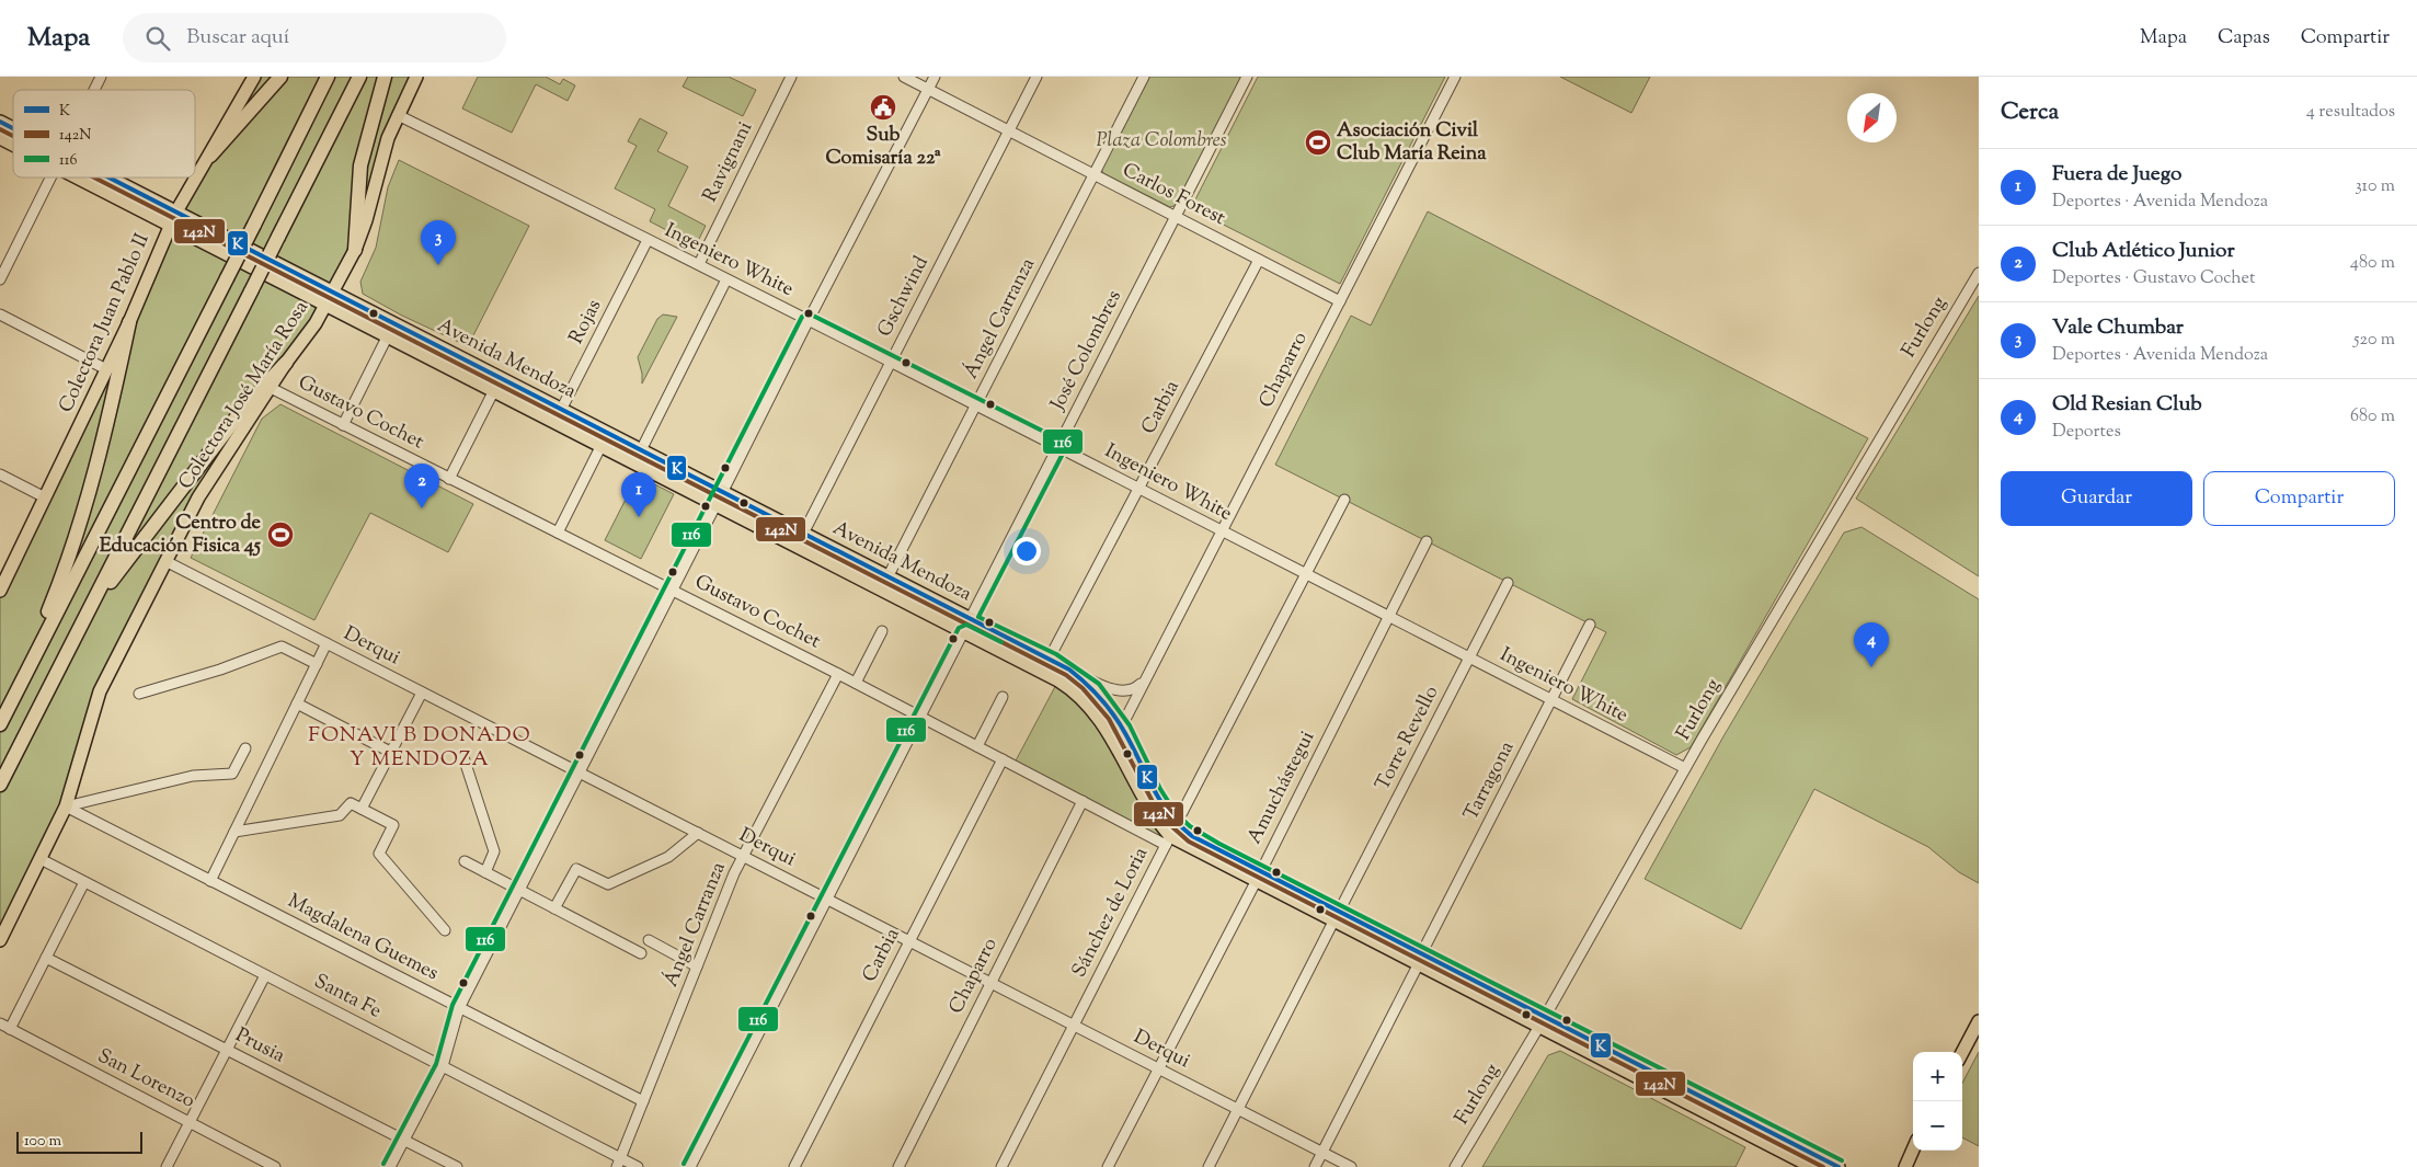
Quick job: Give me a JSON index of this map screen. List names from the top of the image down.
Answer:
{
  "streets": {
    "main road": ["Colectora Juan Pablo II", "Avenida Mendoza", "Colectora José María Rosa"],
    "street": [
      "Ravignani",
      "Carlos Forest",
      "Ingeniero White",
      "Gschwind",
      "Ángel Carranza",
      "Rojas",
      "Furlong",
      "José Colombres",
      "Chaparro",
      "Carbia",
      "Gustavo Cochet",
      "Derqui",
      "Torre Revello",
      "Tarragona",
      "Amuchástegui",
      "Sánchez de Loria",
      "Magdalena Guemes",
      "Santa Fe",
      "Prusia",
      "San Lorenzo"
    ]
  },
  "crossings": [
    ["Ravignani", "Ingeniero White"],
    ["Carlos Forest", "Gschwind"],
    ["Carlos Forest", "Ángel Carranza"],
    ["Carlos Forest", "José Colombres"],
    ["Carlos Forest", "Chaparro"],
    ["Carlos Forest", "Carbia"],
    ["Ingeniero White", "Gschwind"],
    ["Ingeniero White", "Ángel Carranza"],
    ["Ingeniero White", "Rojas"],
    ["Ingeniero White", "Furlong"],
    ["Ingeniero White", "José Colombres"],
    ["Ingeniero White", "Chaparro"],
    ["Ingeniero White", "Colectora José María Rosa"],
    ["Ingeniero White", "Carbia"],
    ["Ingeniero White", "Torre Revello"],
    ["Ingeniero White", "Tarragona"],
    ["Ingeniero White", "Amuchástegui"],
    ["Ingeniero White", "Sánchez de Loria"],
    ["Gschwind", "Avenida Mendoza"],
    ["Ángel Carranza", "Avenida Mendoza"],
    ["Ángel Carranza", "Gustavo Cochet"],
    ["Ángel Carranza", "Derqui"],
    ["Ángel Carranza", "Magdalena Guemes"],
    ["Ángel Carranza", "Santa Fe"],
    ["Rojas", "Avenida Mendoza"],
    ["Colectora Juan Pablo II", "Avenida Mendoza"],
    ["Furlong", "Avenida Mendoza"],
    ["José Colombres", "Avenida Mendoza"],
    ["José Colombres", "Gustavo Cochet"],
    ["José Colombres", "Derqui"],
    ["Avenida Mendoza", "Chaparro"],
    ["Avenida Mendoza", "Colectora José María Rosa"],
    ["Avenida Mendoza", "Carbia"],
    ["Avenida Mendoza", "Gustavo Cochet"],
    ["Avenida Mendoza", "Torre Revello"],
    ["Avenida Mendoza", "Tarragona"],
    ["Avenida Mendoza", "Amuchástegui"],
    ["Avenida Mendoza", "Sánchez de Loria"],
    ["Chaparro", "Gustavo Cochet"],
    ["Chaparro", "Derqui"],
    ["Colectora José María Rosa", "Gustavo Cochet"],
    ["Colectora José María Rosa", "Derqui"],
    ["Colectora José María Rosa", "Magdalena Guemes"],
    ["Colectora José María Rosa", "Santa Fe"],
    ["Carbia", "Gustavo Cochet"],
    ["Carbia", "Derqui"],
    ["Gustavo Cochet", "Sánchez de Loria"],
    ["Derqui", "Torre Revello"],
    ["Derqui", "Tarragona"],
    ["Derqui", "Amuchástegui"],
    ["Derqui", "Sánchez de Loria"]
  ],
  "districts": ["FONAVI B DONADO Y MENDOZA"],
  "parks": ["Plaza Colombres"],
  "places": {
    "public building": ["Sub Comisaría 22ª"],
    "sports": ["Asociación Civil Club María Reina", "Centro de Educación Fisica 45"]
  },
  "lines": ["transit line K", "transit line 142N", "transit line 116"],
  "legend": ["K", "142N", "116"],
  "scale_bar": "100 m",
  "north": "bottom left",
  "page": {
    "header": "Mapa",
    "search": "Buscar aquí",
    "nav": ["Mapa", "Capas", "Compartir"],
    "heading": ["Cerca", "4 resultados"],
    "list": [
      {
        "mark": "1",
        "name": "Fuera de Juego",
        "note": "Deportes · Avenida Mendoza",
        "value": "310 m"
      },
      {
        "mark": "2",
        "name": "Club Atlético Junior",
        "note": "Deportes · Gustavo Cochet",
        "value": "480 m"
      },
      {
        "mark": "3",
        "name": "Vale Chumbar",
        "note": "Deportes · Avenida Mendoza",
        "value": "520 m"
      },
      {
        "mark": "4",
        "name": "Old Resian Club",
        "note": "Deportes",
        "value": "680 m"
      }
    ],
    "pins": [
      "3",
      "2",
      "1",
      "4"
    ],
    "buttons": ["Guardar", "Compartir"],
    "map_buttons": ["+", "−"],
    "scale": "100 m"
  }
}
